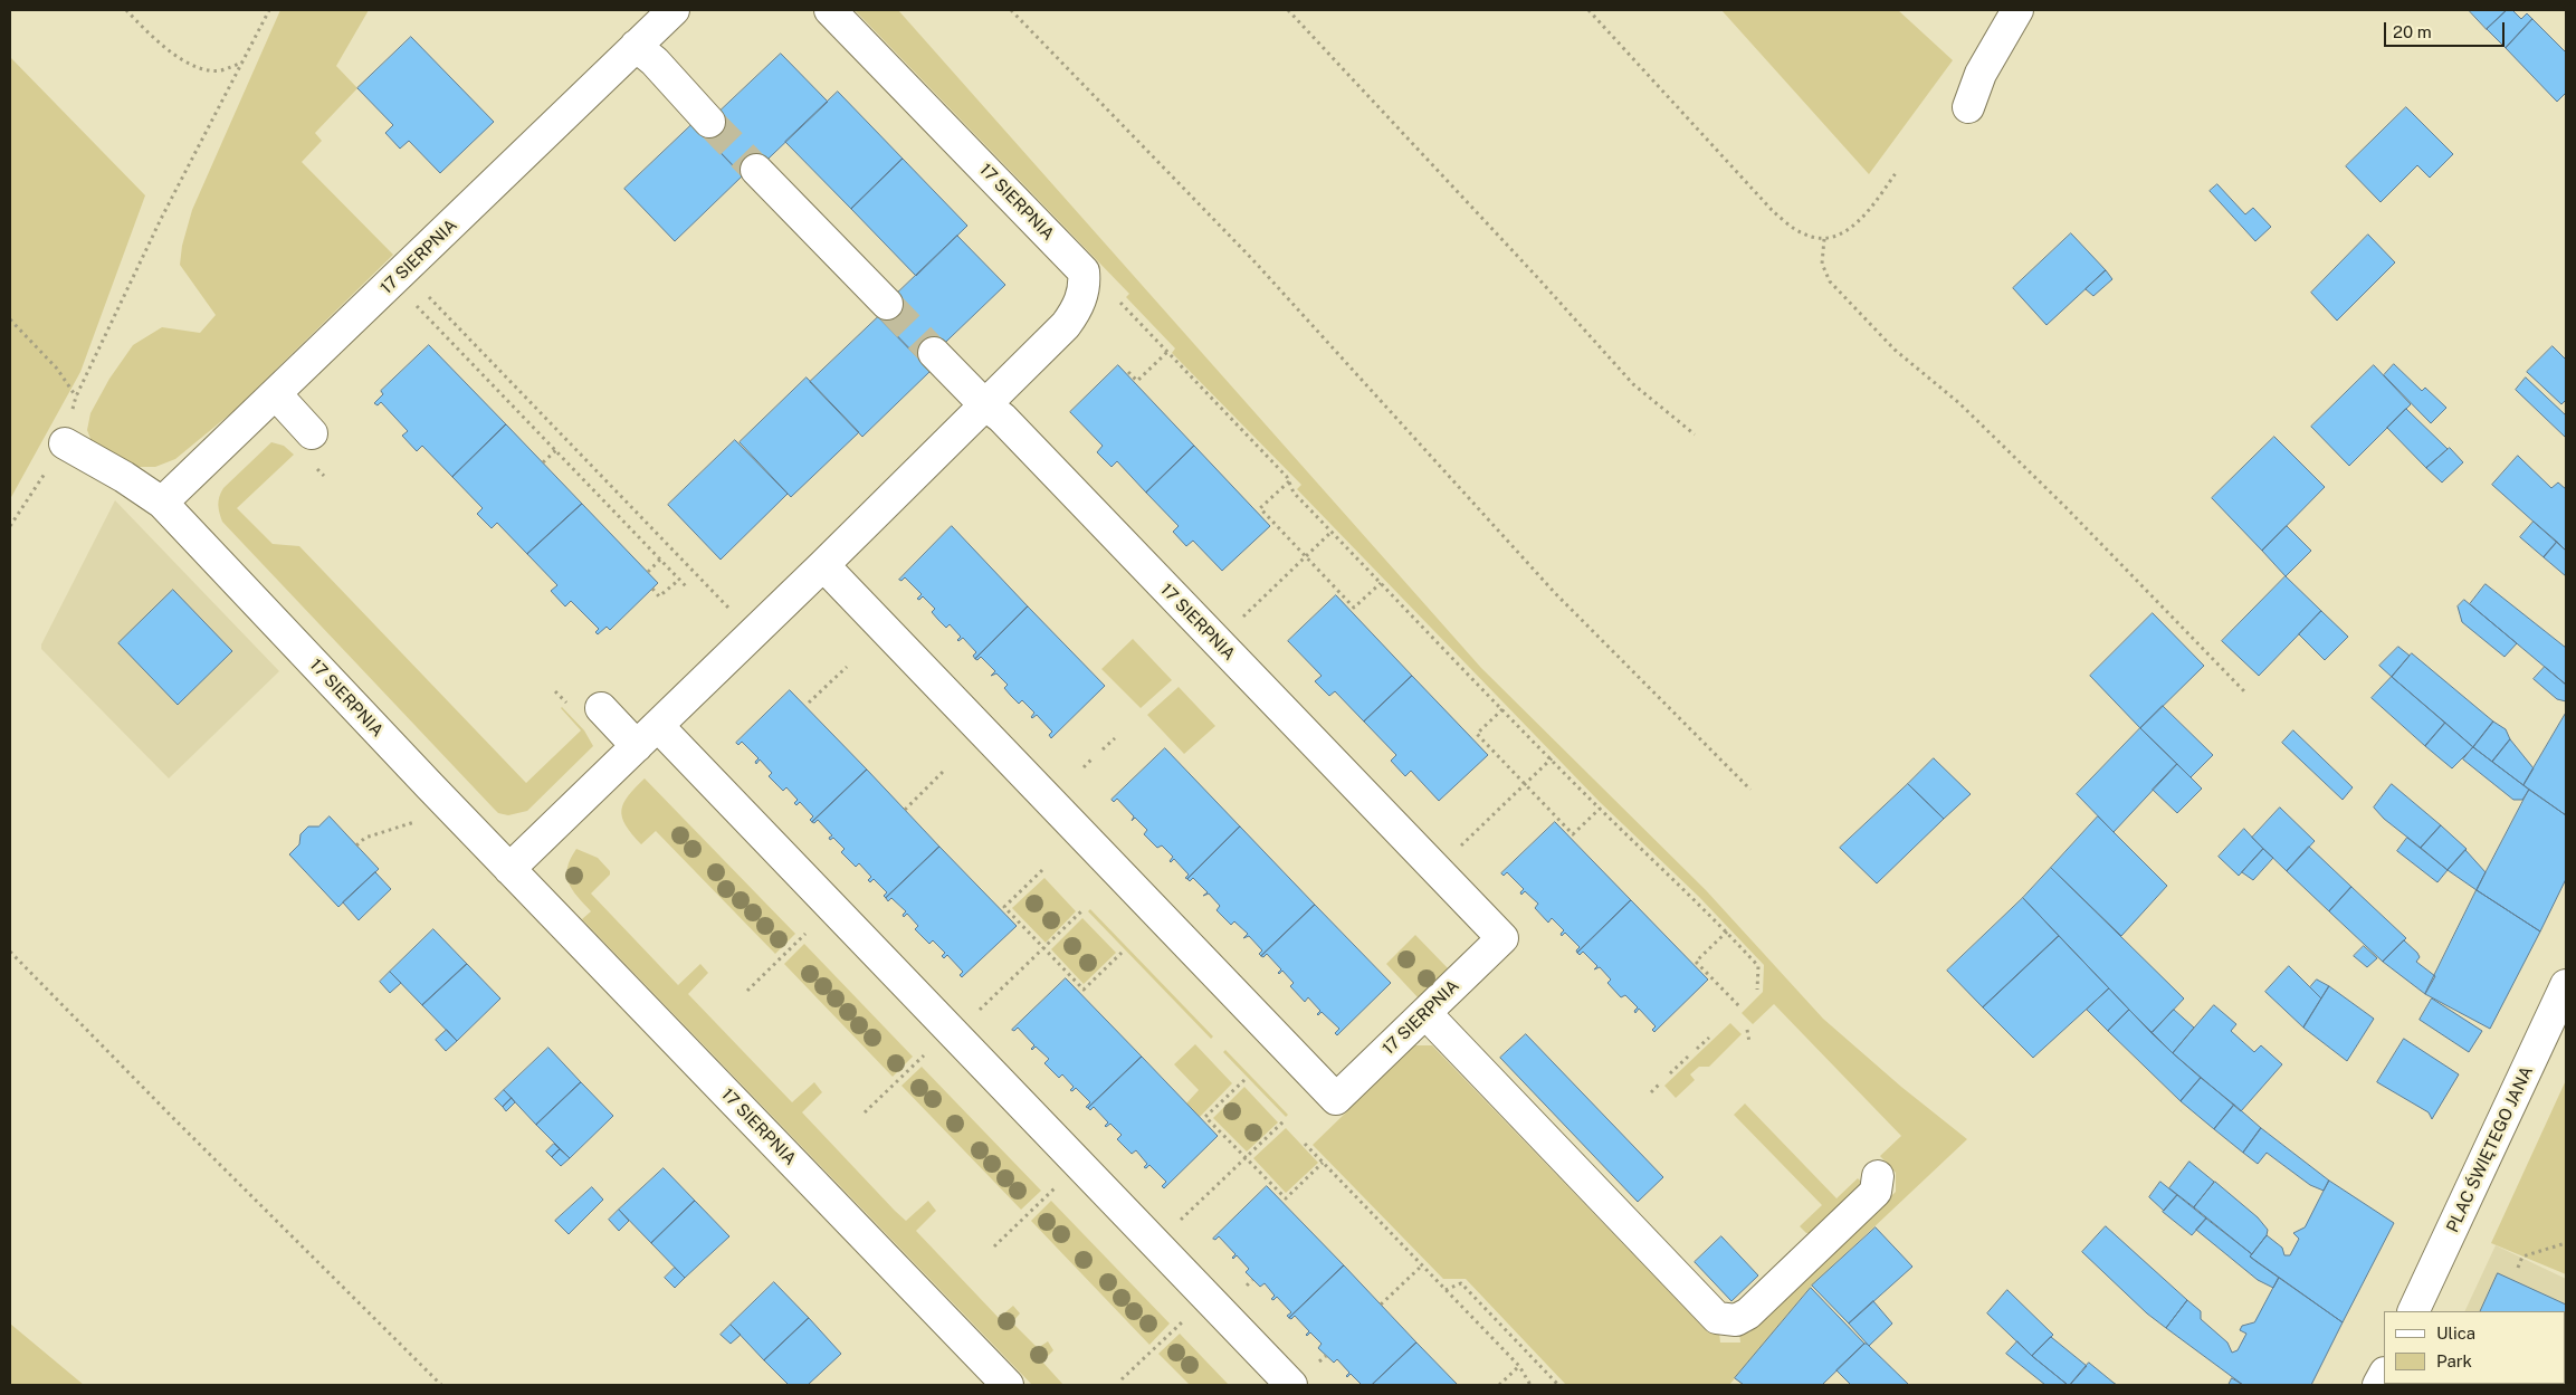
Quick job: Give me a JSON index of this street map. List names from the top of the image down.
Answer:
{
  "streets": {
    "street": ["17 SIERPNIA", "PLAC ŚWIĘTEGO JANA"]
  },
  "legend": ["Ulica", "Park"],
  "scale_bar": "20 m"
}
